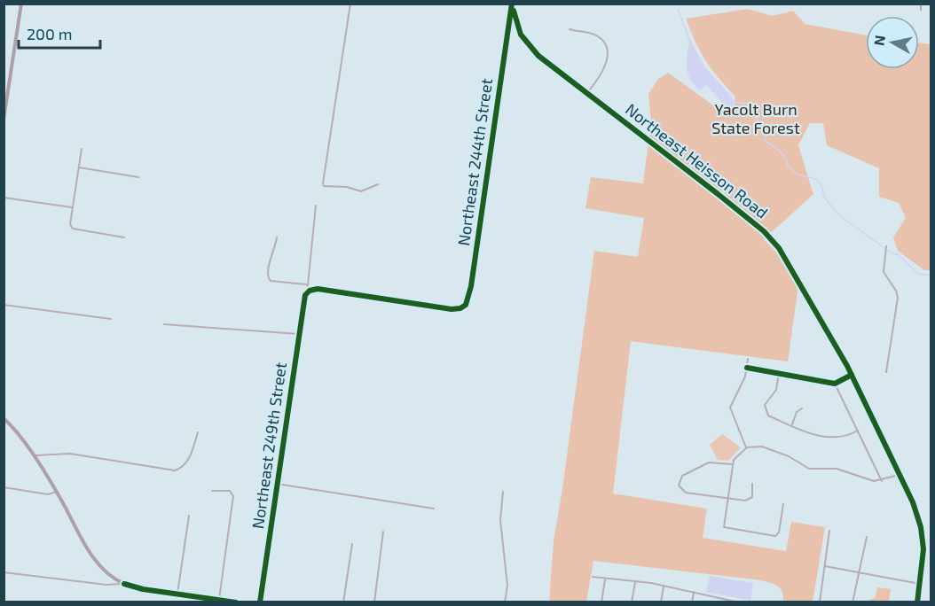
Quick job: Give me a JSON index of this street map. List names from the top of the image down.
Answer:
{
  "streets": {
    "street": ["Northeast Heisson Road", "Northeast 244th Street", "Northeast 249th Street"]
  },
  "crossings": [
    ["Northeast Heisson Road", "Northeast 244th Street"],
    ["Northeast 244th Street", "Northeast 249th Street"]
  ],
  "parks": ["Yacolt Burn State Forest"],
  "scale_bar": "200 m",
  "north": "left"
}
